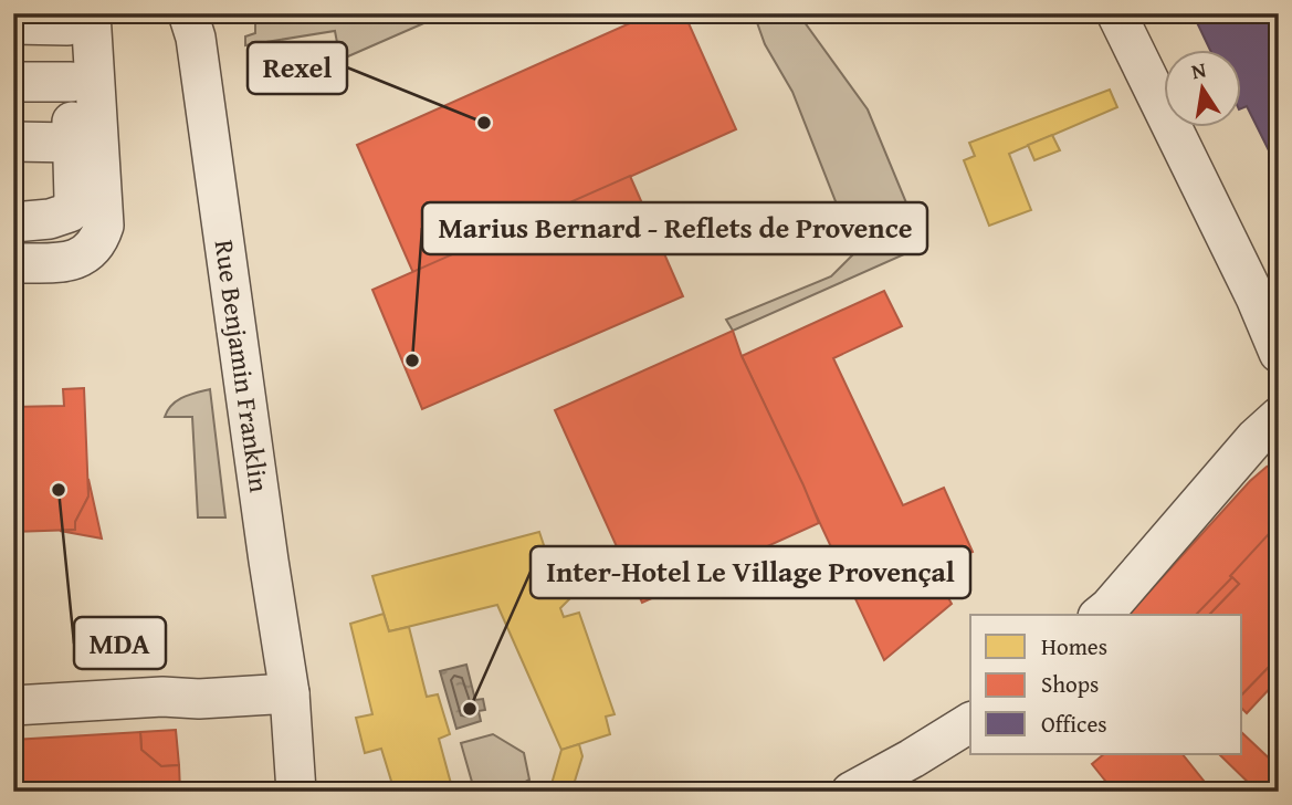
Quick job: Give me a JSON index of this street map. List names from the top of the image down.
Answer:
{
  "streets": {
    "street": ["Rue Benjamin Franklin"]
  },
  "places": [
    "Rexel",
    "Marius Bernard - Reflets de Provence",
    "MDA",
    "Inter-Hotel Le Village Provençal"
  ],
  "legend": ["Homes", "Shops", "Offices"],
  "north": "top"
}
